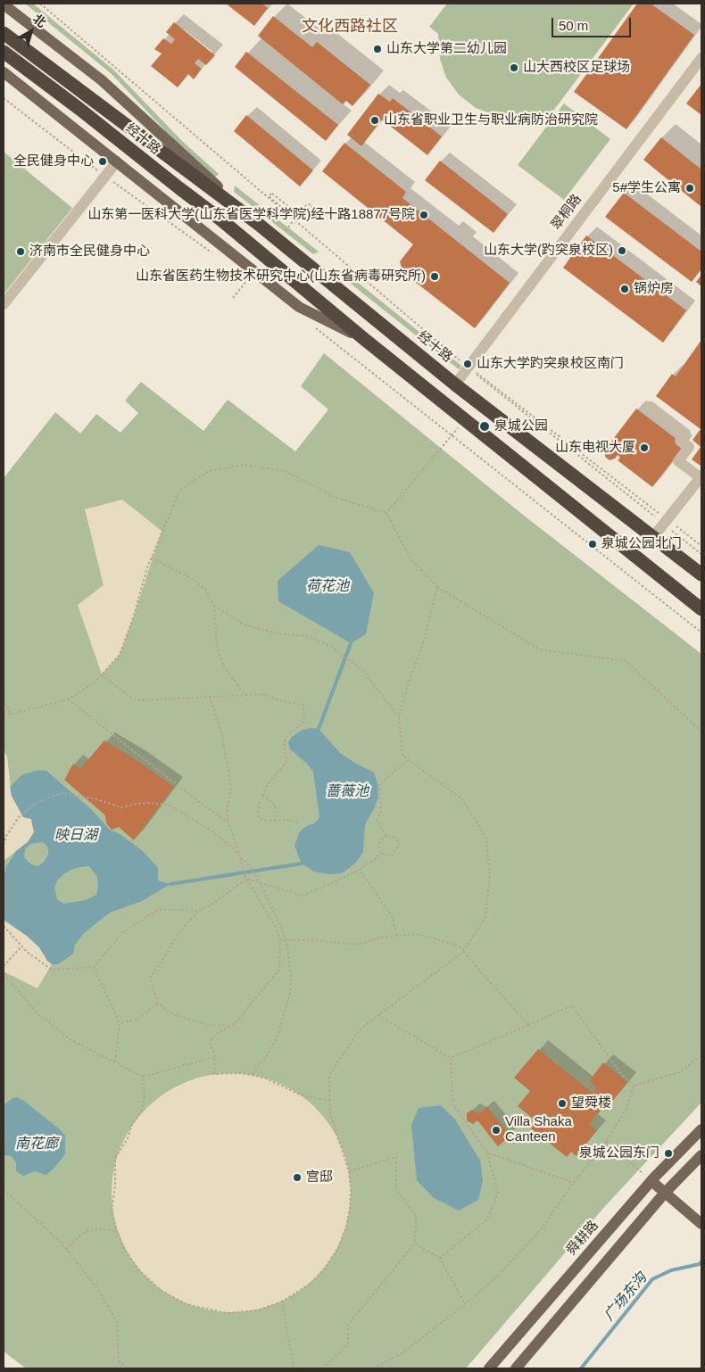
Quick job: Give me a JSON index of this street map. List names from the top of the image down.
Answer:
{
  "streets": {
    "highway": ["经十路"],
    "main road": ["舜耕路"],
    "street": ["翠桐路"]
  },
  "crossings": [
    ["经十路", "翠桐路"]
  ],
  "districts": ["文化西路社区"],
  "water": [
    "荷花池",
    "蔷薇池",
    "映日湖",
    "南花廊",
    "广场东沟"
  ],
  "places": [
    "山东大学第二幼儿园",
    "山大西校区足球场",
    "山东省职业卫生与职业病防治研究院",
    "全民健身中心",
    "5#学生公寓",
    "山东第一医科大学(山东省医学科学院)经十路18877号院",
    "山东大学(趵突泉校区)",
    "济南市全民健身中心",
    "山东省医药生物技术研究中心(山东省病毒研究所)",
    "锅炉房",
    "山东大学趵突泉校区南门",
    "泉城公园",
    "山东电视大厦",
    "泉城公园北门",
    "望舜楼",
    "Villa Shaka Canteen",
    "泉城公园东门",
    "宫邸"
  ],
  "scale_bar": "50 m",
  "north": "top right"
}
